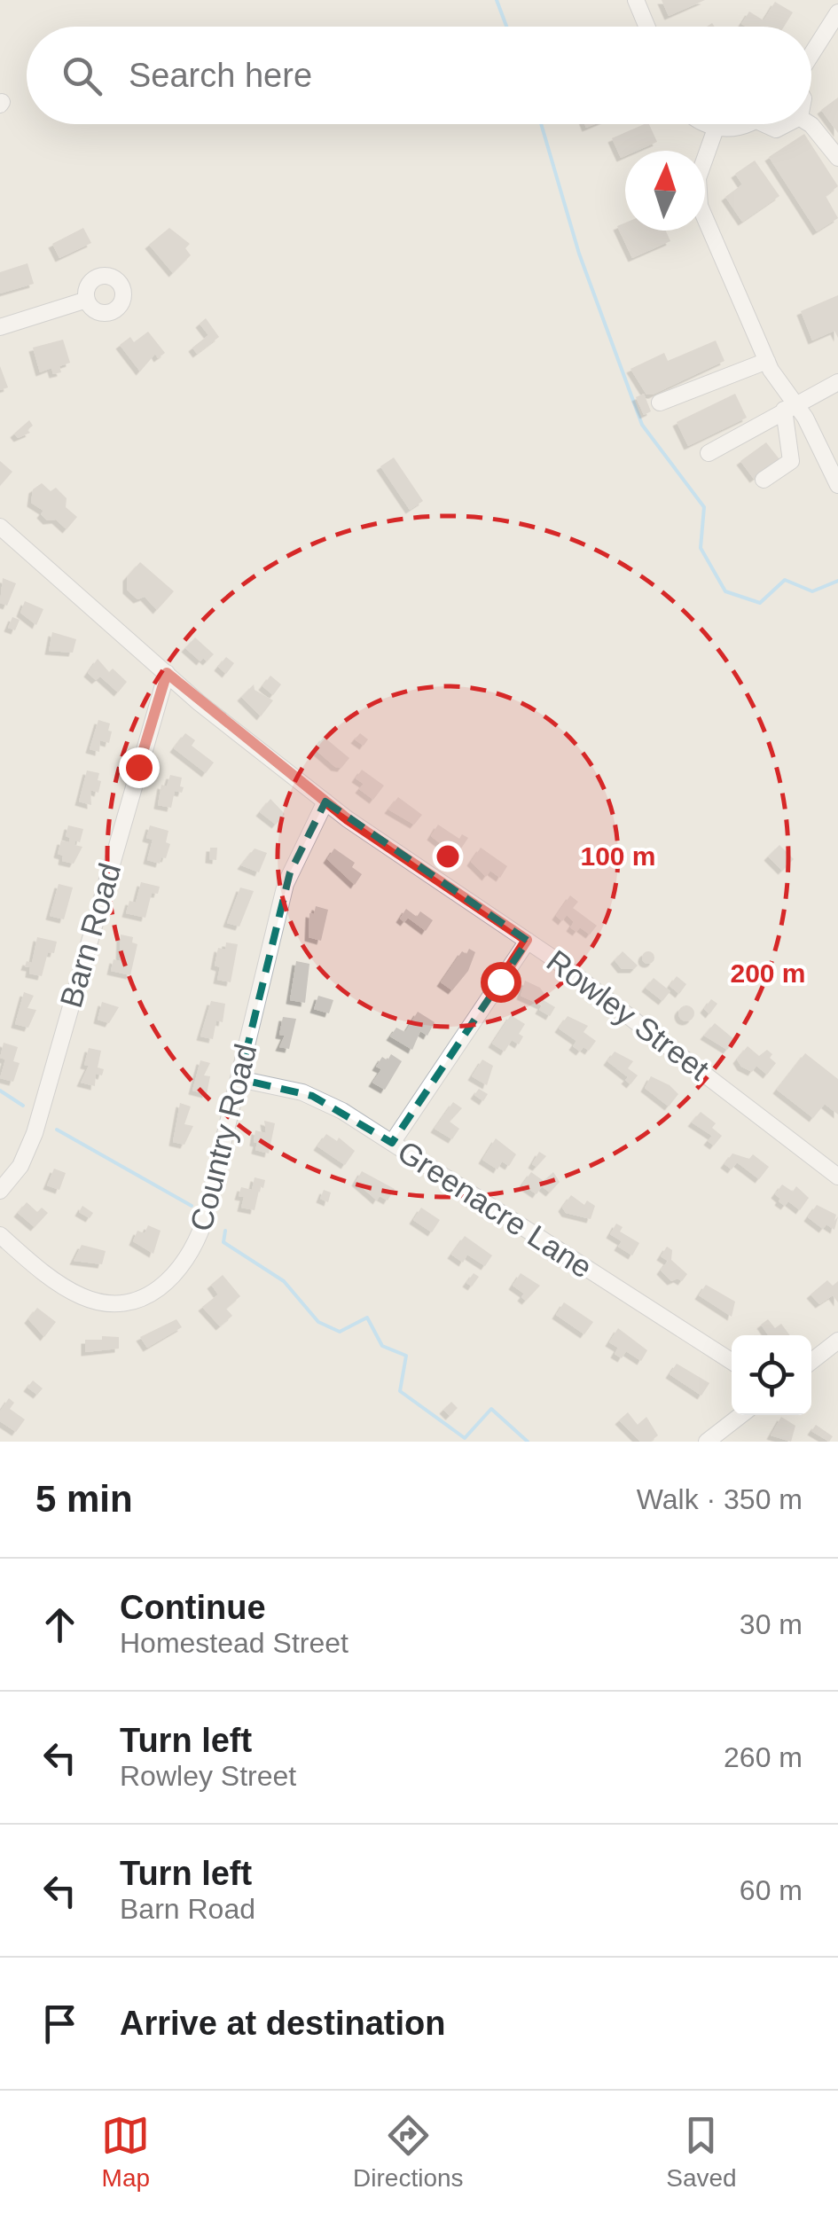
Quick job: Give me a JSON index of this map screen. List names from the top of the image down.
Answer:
{
  "streets": {
    "street": [
      "Barn Road",
      "Rowley Street",
      "Country Road",
      "Greenacre Lane"
    ]
  },
  "crossings": [
    ["Barn Road", "Rowley Street"],
    ["Rowley Street", "Country Road"],
    ["Country Road", "Greenacre Lane"]
  ],
  "north": "top",
  "page": {
    "search": "Search here",
    "heading": ["5 min", "Walk · 350 m"],
    "list": [
      ["Continue", "Homestead Street", "30 m"],
      ["Turn left", "Rowley Street", "260 m"],
      ["Turn left", "Barn Road", "60 m"],
      "Arrive at destination"
    ],
    "nav": ["Map", "Directions", "Saved"]
  },
  "rings": ["100 m", "200 m"]
}
